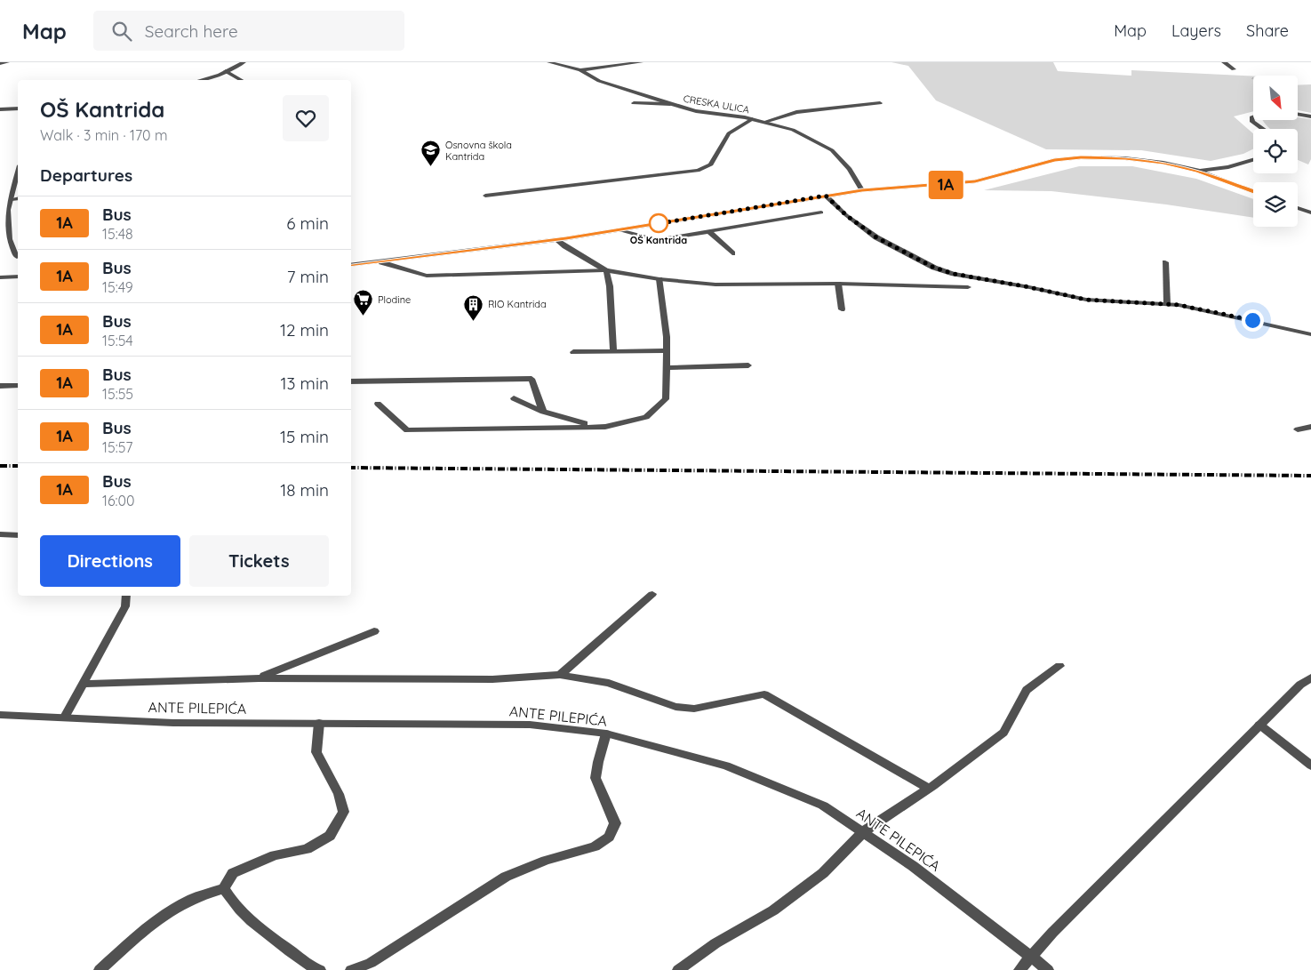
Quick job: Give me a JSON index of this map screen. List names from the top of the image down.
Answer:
{
  "streets": {
    "street": ["CRESKA ULICA", "ANTE PILEPIĆA"]
  },
  "places": {
    "school or university": ["Osnovna škola Kantrida"],
    "other": ["OŠ Kantrida"],
    "supermarket": ["Plodine"],
    "building": ["RIO Kantrida"]
  },
  "lines": ["bus line 1A"],
  "north": "bottom right",
  "page": {
    "header": "Map",
    "search": "Search here",
    "nav": ["Map", "Layers", "Share"],
    "on_map": "1A",
    "heading": [
      ["OŠ Kantrida", "Walk · 3 min · 170 m"],
      "Departures"
    ],
    "list": [
      {
        "mark": "1A",
        "name": "Bus",
        "note": "15:48",
        "value": "6 min"
      },
      {
        "mark": "1A",
        "name": "Bus",
        "note": "15:49",
        "value": "7 min"
      },
      {
        "mark": "1A",
        "name": "Bus",
        "note": "15:54",
        "value": "12 min"
      },
      {
        "mark": "1A",
        "name": "Bus",
        "note": "15:55",
        "value": "13 min"
      },
      {
        "mark": "1A",
        "name": "Bus",
        "note": "15:57",
        "value": "15 min"
      },
      {
        "mark": "1A",
        "name": "Bus",
        "note": "16:00",
        "value": "18 min"
      }
    ],
    "buttons": ["Directions", "Tickets"]
  }
}
